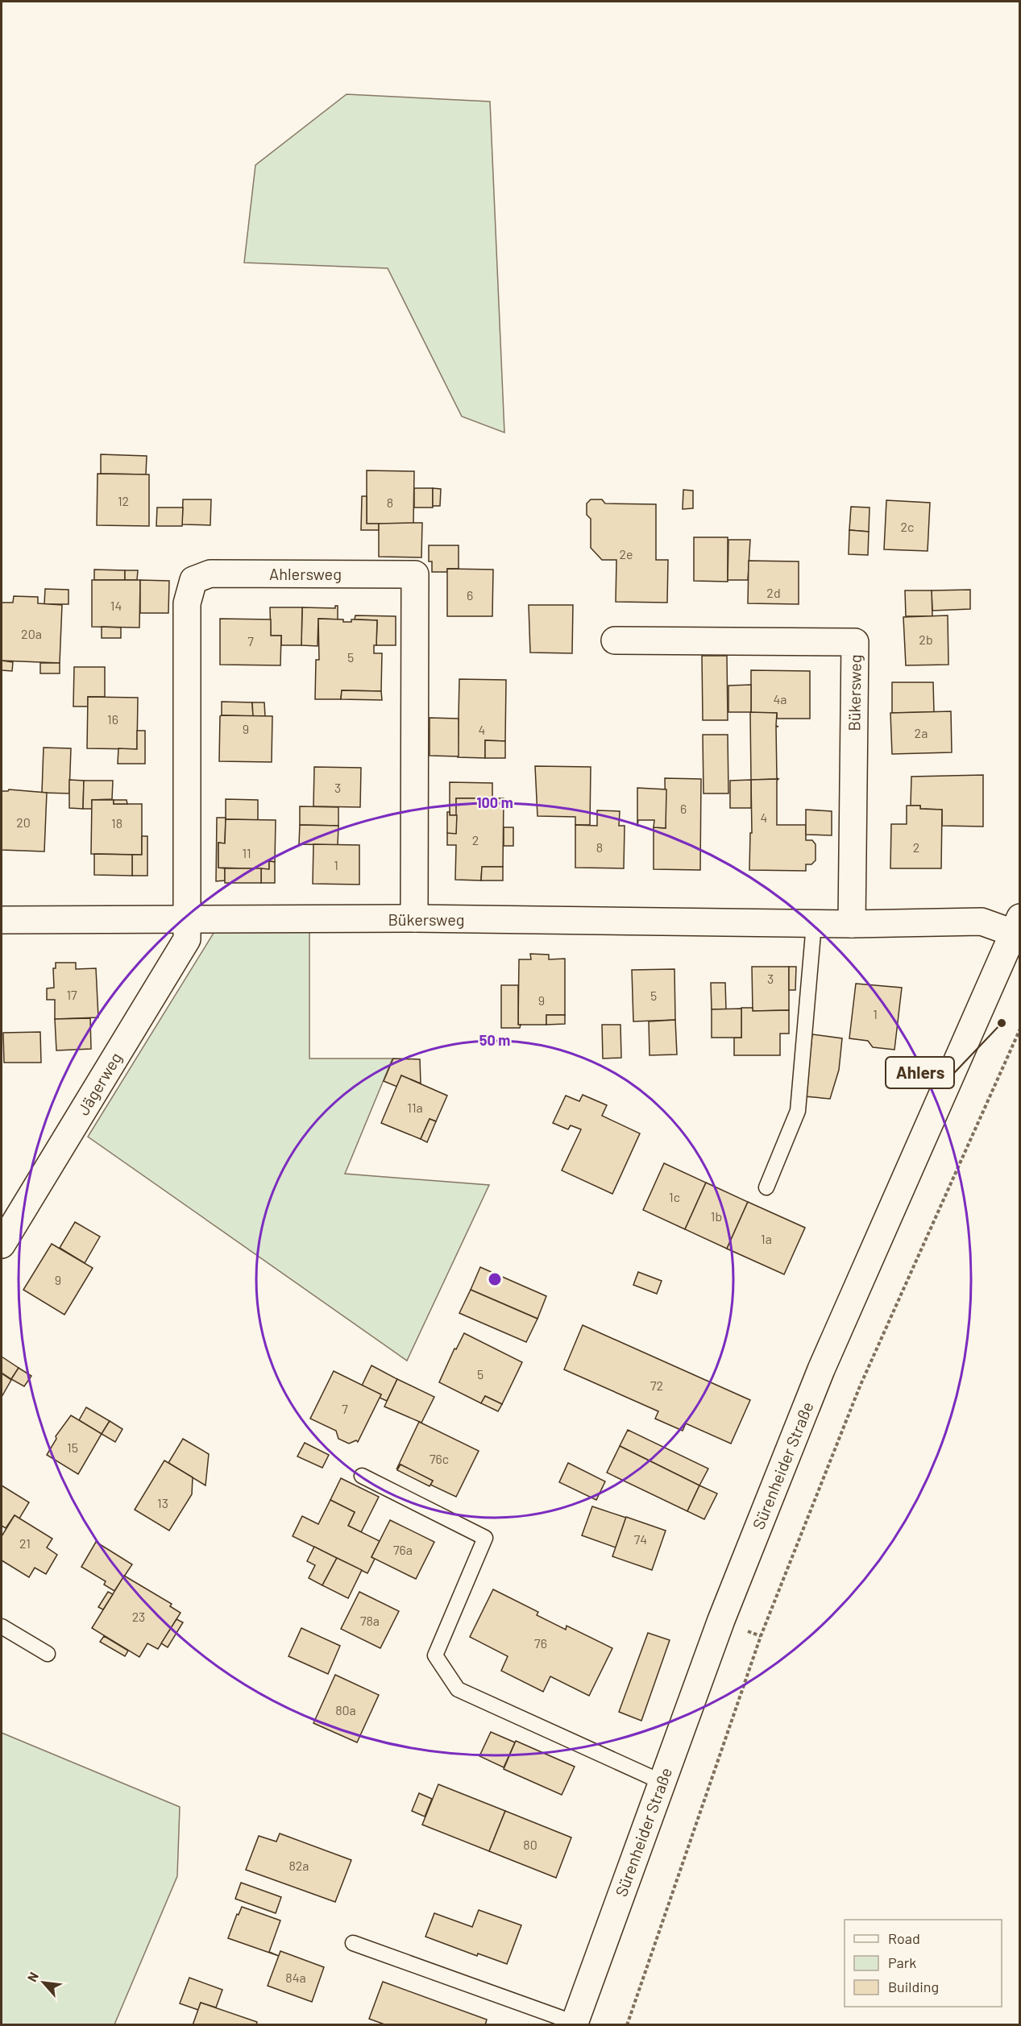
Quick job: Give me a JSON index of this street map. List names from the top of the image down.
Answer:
{
  "streets": {
    "street": [
      "Ahlersweg",
      "Bükersweg",
      "Jägerweg",
      "Sürenheider Straße"
    ]
  },
  "crossings": [
    ["Ahlersweg", "Bükersweg"],
    ["Ahlersweg", "Jägerweg"],
    ["Bükersweg", "Jägerweg"],
    ["Bükersweg", "Sürenheider Straße"]
  ],
  "places": ["Ahlers"],
  "house_numbers": [
    "12",
    "8",
    "2c",
    "2e",
    "2d",
    "6",
    "14",
    "20a",
    "2b",
    "7",
    "5",
    "4a",
    "16",
    "9",
    "4",
    "2a",
    "3",
    "6",
    "4",
    "20",
    "18",
    "2",
    "8",
    "2",
    "11",
    "1",
    "3",
    "17",
    "5",
    "9",
    "1",
    "11a",
    "1c",
    "1b",
    "1a",
    "9",
    "5",
    "72",
    "7",
    "15",
    "76c",
    "13",
    "74",
    "21",
    "76a",
    "23",
    "78a",
    "76",
    "80a",
    "80",
    "82a",
    "84a"
  ],
  "legend": ["Road", "Park", "Building"],
  "north": "top left",
  "rings": ["100 m", "50 m"]
}
